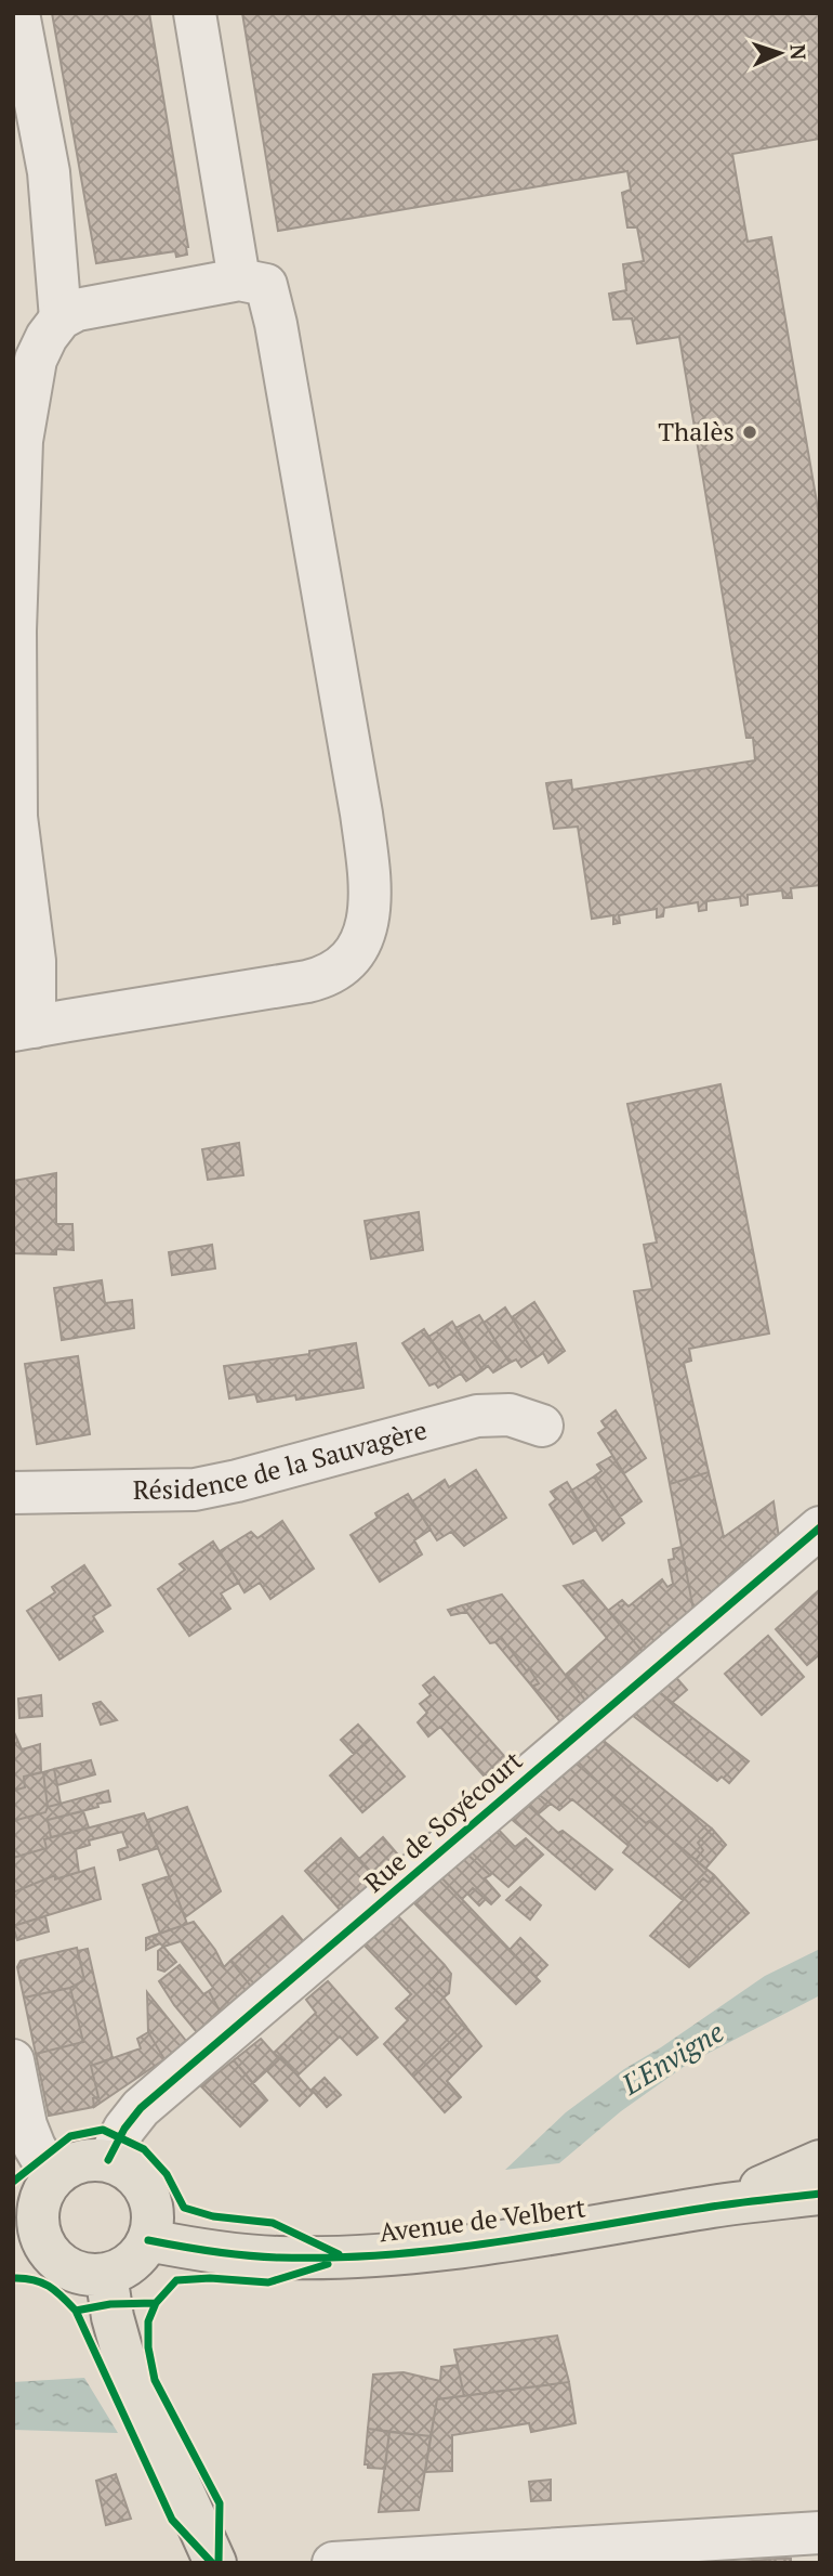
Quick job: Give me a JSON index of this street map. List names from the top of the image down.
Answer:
{
  "streets": {
    "main road": ["Avenue de Velbert"],
    "street": ["Résidence de la Sauvagère", "Rue de Soyécourt"]
  },
  "crossings": [
    ["Rue de Soyécourt", "Avenue de Velbert"]
  ],
  "water": ["L'Envigne"],
  "places": ["Thalès"],
  "north": "right"
}
